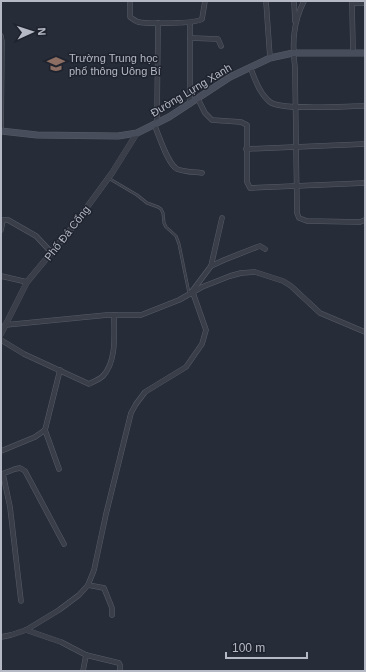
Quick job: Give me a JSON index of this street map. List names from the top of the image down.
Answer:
{
  "streets": {
    "main road": ["Đường Lựng Xanh"],
    "street": ["Phố Đá Cổng"]
  },
  "crossings": [
    ["Đường Lựng Xanh", "Phố Đá Cổng"]
  ],
  "places": {
    "school or university": ["Trường Trung học phổ thông Uông Bí"]
  },
  "scale_bar": "100 m",
  "north": "right"
}
